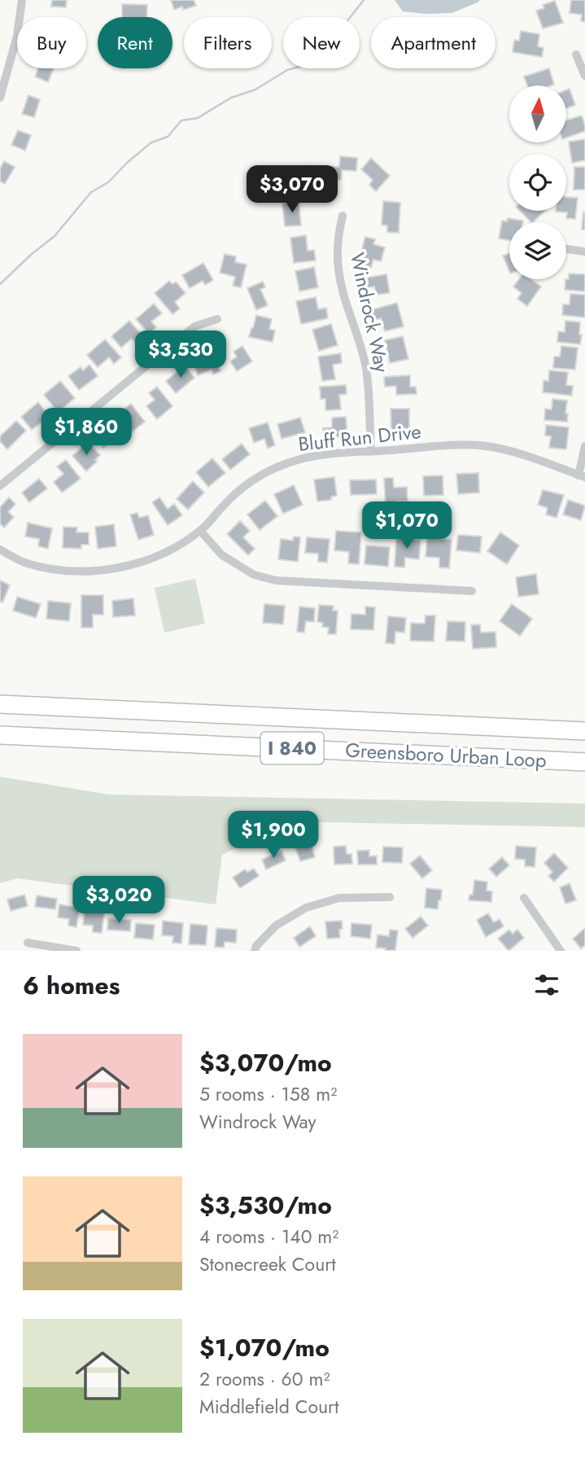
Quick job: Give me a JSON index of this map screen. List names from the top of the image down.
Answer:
{
  "streets": {
    "highway": ["I 840", "Greensboro Urban Loop"],
    "street": ["Windrock Way", "Bluff Run Drive"]
  },
  "crossings": [
    ["Windrock Way", "Bluff Run Drive"]
  ],
  "north": "top",
  "page": {
    "chip": [
      "Buy",
      "Rent",
      "Filters",
      "New",
      "Apartment"
    ],
    "price": [
      "$3,070",
      "$3,530",
      "$1,860",
      "$1,070",
      "$1,900",
      "$3,020"
    ],
    "heading": "6 homes",
    "list": [
      {
        "name": "$3,070/mo",
        "note": "5 rooms · 158 m² · Windrock Way"
      },
      {
        "name": "$3,530/mo",
        "note": "4 rooms · 140 m² · Stonecreek Court"
      },
      {
        "name": "$1,070/mo",
        "note": "2 rooms · 60 m² · Middlefield Court"
      }
    ]
  }
}
